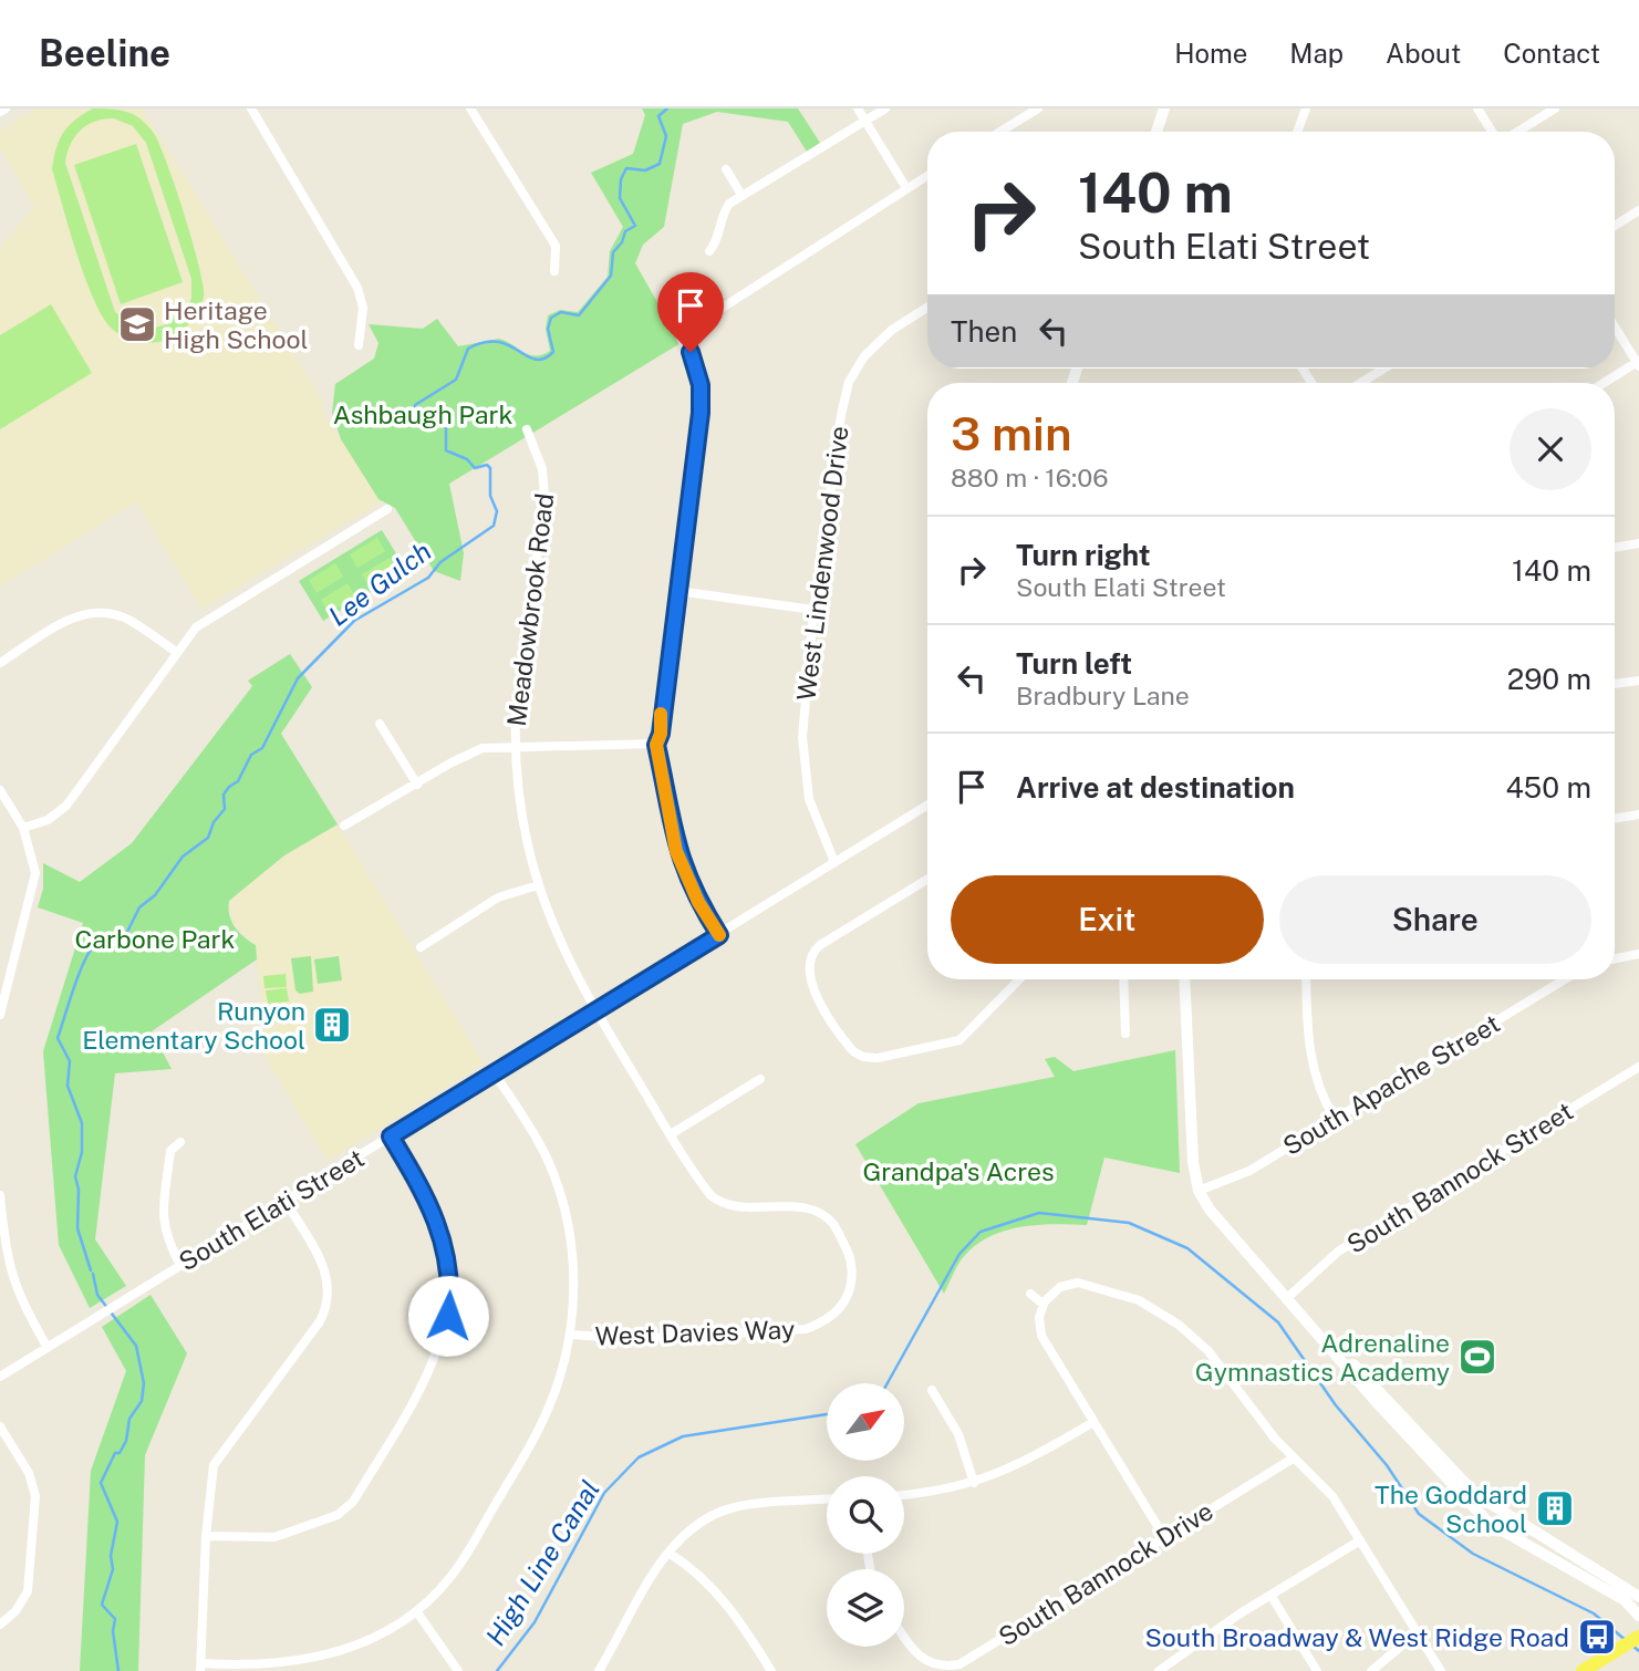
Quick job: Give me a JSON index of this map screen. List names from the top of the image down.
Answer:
{
  "streets": {
    "street": [
      "West Lindenwood Drive",
      "Meadowbrook Road",
      "South Apache Street",
      "South Bannock Street",
      "South Elati Street",
      "West Davies Way",
      "South Bannock Drive"
    ]
  },
  "crossings": [
    ["West Lindenwood Drive", "South Elati Street"],
    ["Meadowbrook Road", "South Elati Street"],
    ["Meadowbrook Road", "West Davies Way"],
    ["South Elati Street", "West Davies Way"]
  ],
  "water": ["Lee Gulch", "High Line Canal"],
  "parks": ["Ashbaugh Park", "Carbone Park", "Grandpa's Acres"],
  "places": {
    "school or university": ["Heritage High School"],
    "building": ["Runyon Elementary School", "The Goddard School"],
    "sports": ["Adrenaline Gymnastics Academy"],
    "bus stop": ["South Broadway & West Ridge Road"]
  },
  "north": "top right",
  "page": {
    "header": "Beeline",
    "nav": [
      "Home",
      "Map",
      "About",
      "Contact"
    ],
    "turn": ["140 m", "South Elati Street"],
    "then": "Then",
    "heading": ["3 min", "880 m · 16:06"],
    "list": [
      {
        "name": "Turn right",
        "note": "South Elati Street",
        "value": "140 m"
      },
      {
        "name": "Turn left",
        "note": "Bradbury Lane",
        "value": "290 m"
      },
      {
        "name": "Arrive at destination",
        "value": "450 m"
      }
    ],
    "buttons": ["Exit", "Share"]
  }
}
